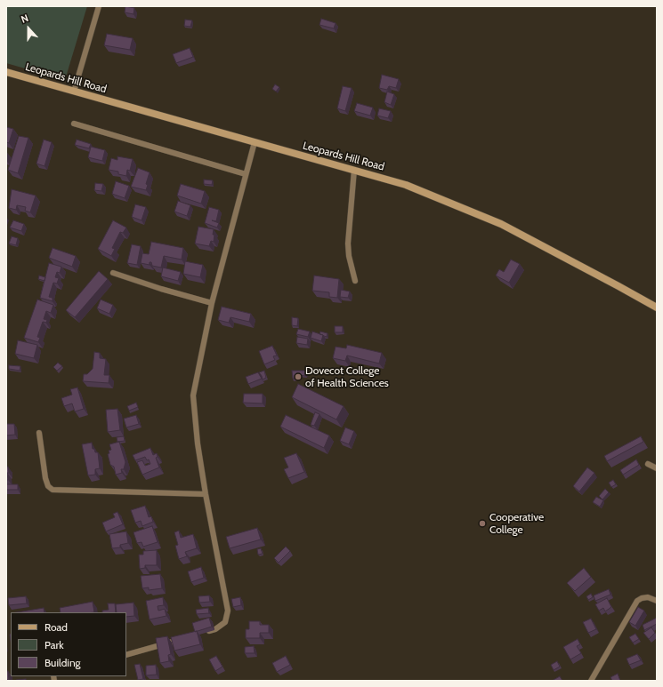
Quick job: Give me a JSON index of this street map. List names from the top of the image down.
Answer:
{
  "streets": {
    "main road": ["Leopards Hill Road"]
  },
  "places": ["Dovecot College of Health Sciences", "Cooperative College"],
  "legend": ["Road", "Park", "Building"],
  "north": "top"
}
